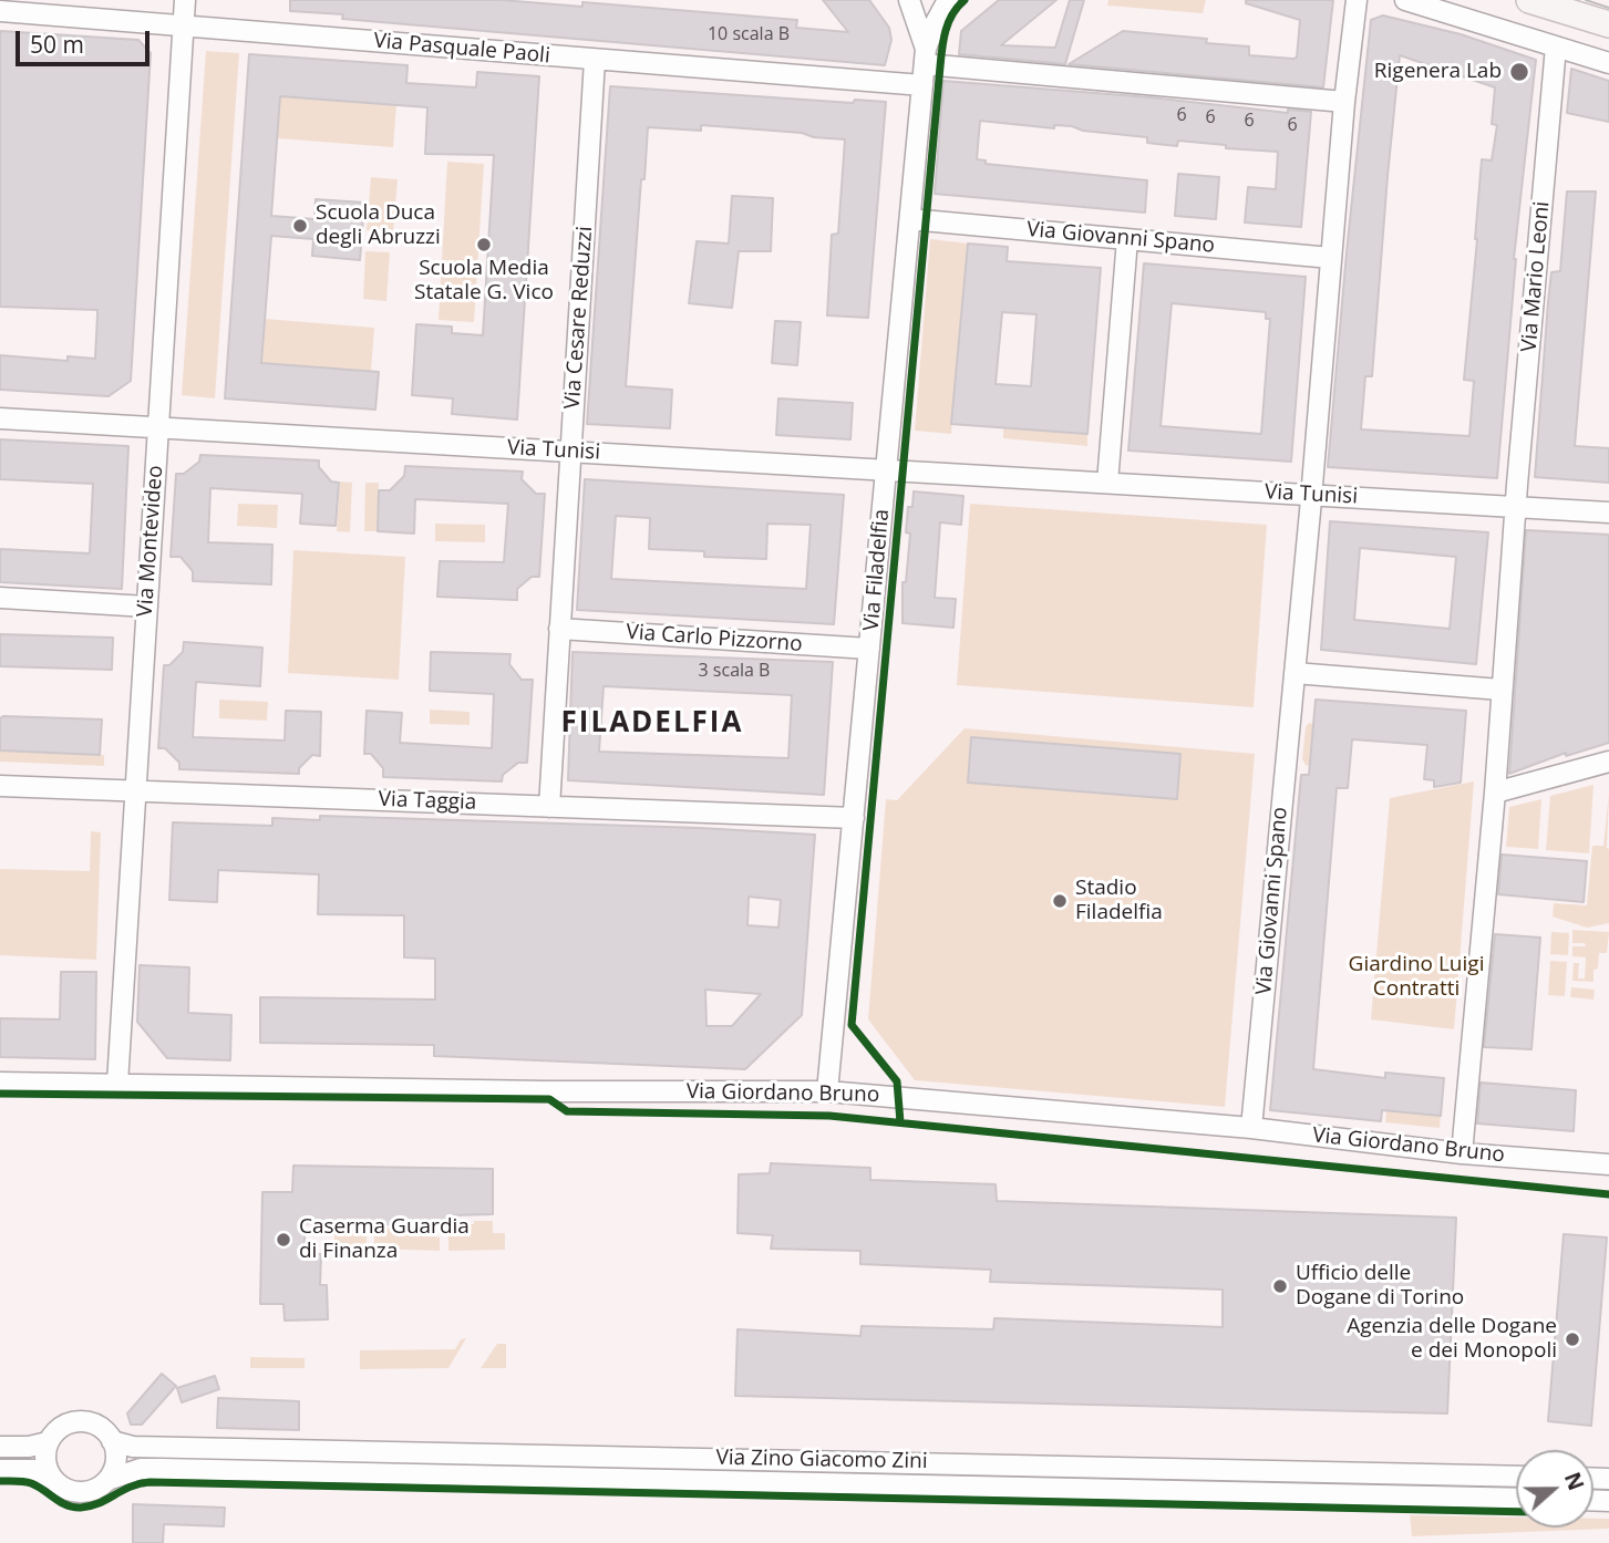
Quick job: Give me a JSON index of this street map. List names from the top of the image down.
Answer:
{
  "streets": {
    "street": [
      "Via Pasquale Paoli",
      "Via Giovanni Spano",
      "Via Mario Leoni",
      "Via Cesare Reduzzi",
      "Via Tunisi",
      "Via Montevideo",
      "Via Filadelfia",
      "Via Carlo Pizzorno",
      "Via Taggia",
      "Via Giordano Bruno",
      "Via Zino Giacomo Zini"
    ]
  },
  "crossings": [
    ["Via Pasquale Paoli", "Via Cesare Reduzzi"],
    ["Via Pasquale Paoli", "Via Montevideo"],
    ["Via Pasquale Paoli", "Via Filadelfia"],
    ["Via Giovanni Spano", "Via Tunisi"],
    ["Via Giovanni Spano", "Via Filadelfia"],
    ["Via Giovanni Spano", "Via Giordano Bruno"],
    ["Via Mario Leoni", "Via Tunisi"],
    ["Via Cesare Reduzzi", "Via Tunisi"],
    ["Via Cesare Reduzzi", "Via Carlo Pizzorno"],
    ["Via Cesare Reduzzi", "Via Taggia"],
    ["Via Tunisi", "Via Montevideo"],
    ["Via Tunisi", "Via Filadelfia"],
    ["Via Montevideo", "Via Taggia"],
    ["Via Montevideo", "Via Giordano Bruno"],
    ["Via Filadelfia", "Via Carlo Pizzorno"],
    ["Via Filadelfia", "Via Taggia"],
    ["Via Filadelfia", "Via Giordano Bruno"]
  ],
  "districts": ["FILADELFIA"],
  "parks": ["Giardino Luigi Contratti"],
  "places": [
    "Rigenera Lab",
    "Scuola Duca degli Abruzzi",
    "Scuola Media Statale G. Vico",
    "Stadio Filadelfia",
    "Caserma Guardia di Finanza",
    "Ufficio delle Dogane di Torino",
    "Agenzia delle Dogane e dei Monopoli"
  ],
  "house_numbers": [
    "10 scala B",
    "6",
    "6",
    "6",
    "6",
    "3 scala B"
  ],
  "scale_bar": "50 m",
  "north": "right"
}
